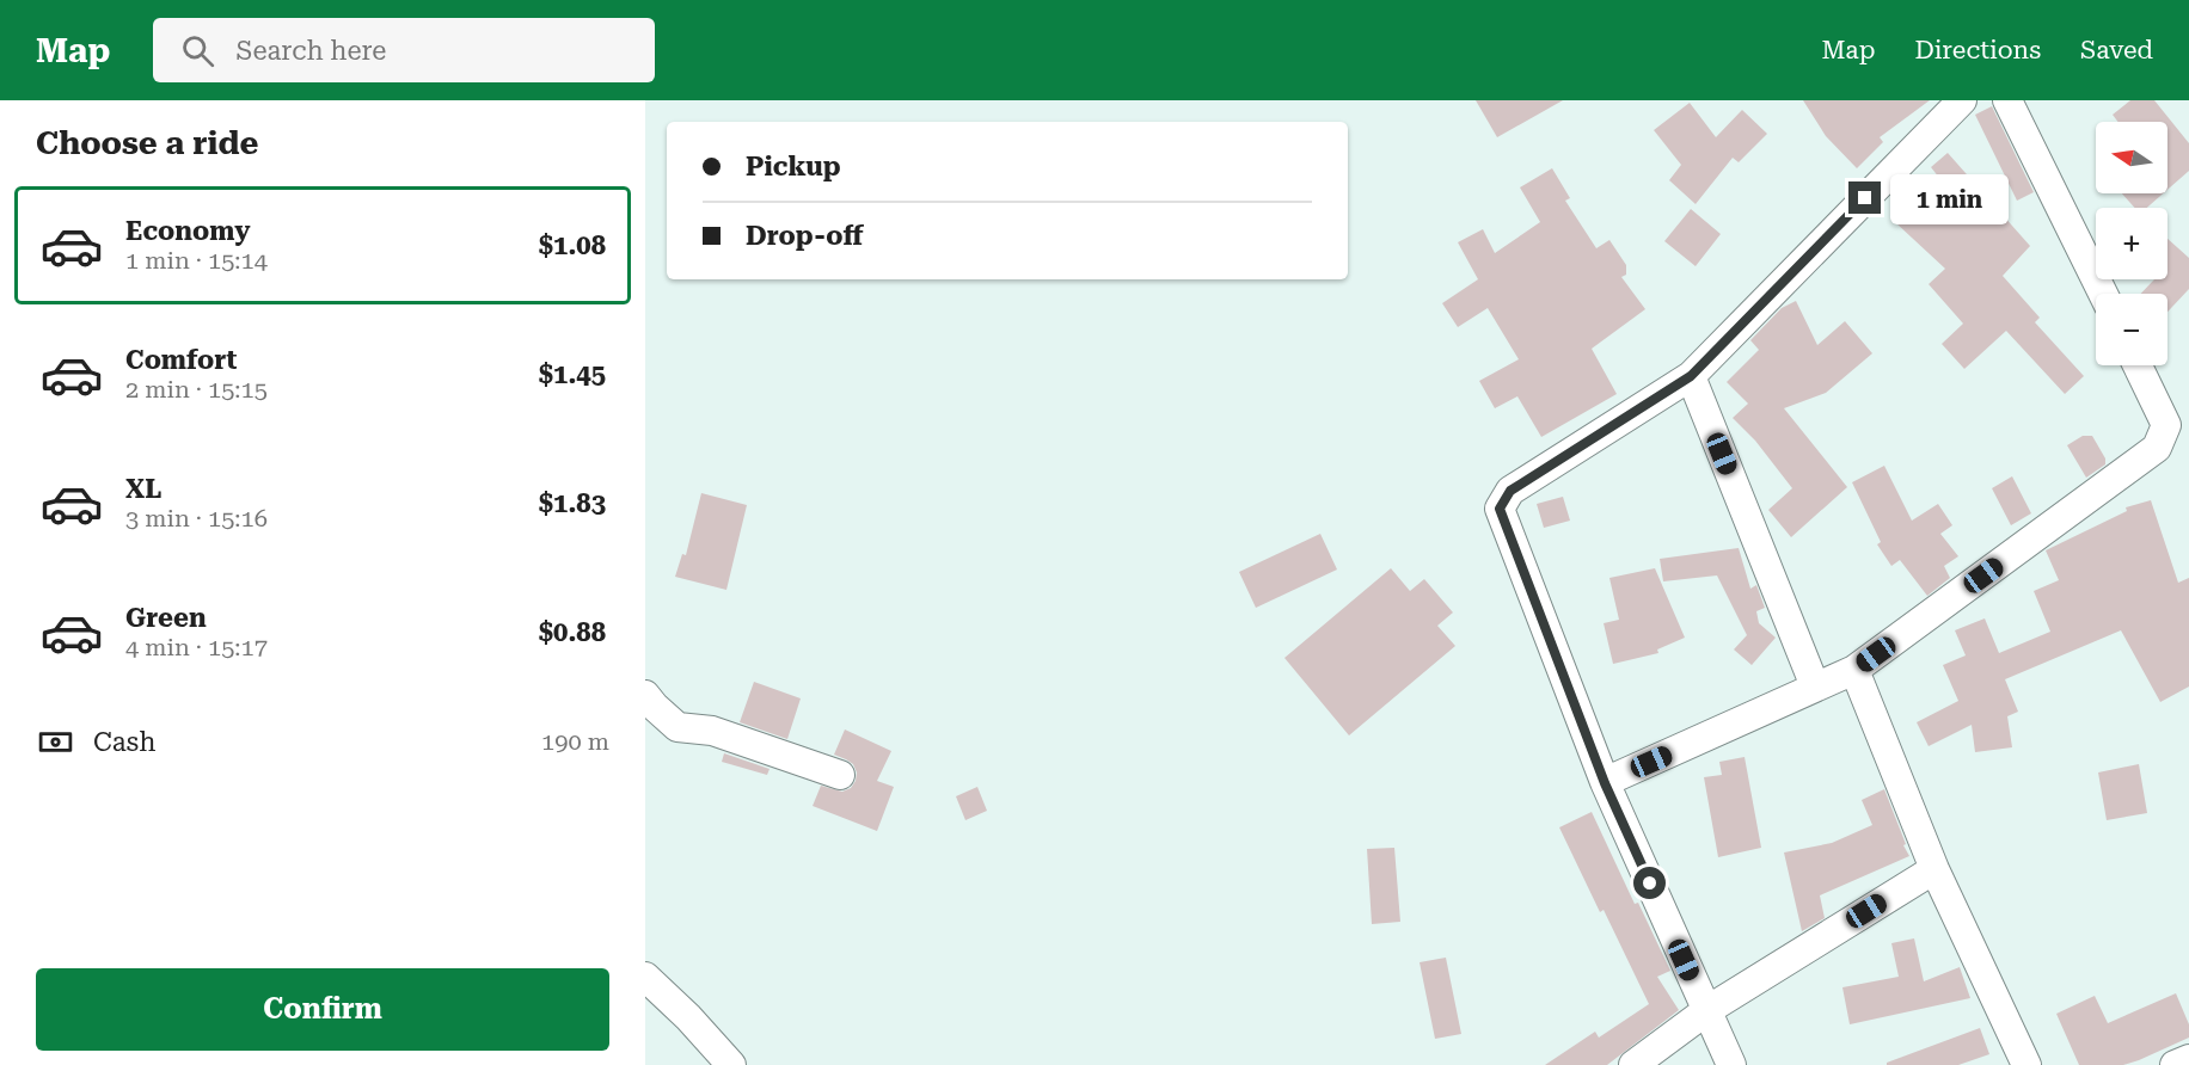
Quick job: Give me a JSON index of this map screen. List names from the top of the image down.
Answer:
{
  "north": "left",
  "page": {
    "header": "Map",
    "search": "Search here",
    "nav": ["Map", "Directions", "Saved"],
    "heading": "Choose a ride",
    "map_buttons": ["+", "−"],
    "banner": ["Pickup", "Drop-off"],
    "bubble": "1 min",
    "list": [
      {
        "name": "Economy",
        "note": "1 min · 15:14",
        "value": "$1.08"
      },
      {
        "name": "Comfort",
        "note": "2 min · 15:15",
        "value": "$1.45"
      },
      {
        "name": "XL",
        "note": "3 min · 15:16",
        "value": "$1.83"
      },
      {
        "name": "Green",
        "note": "4 min · 15:17",
        "value": "$0.88"
      }
    ],
    "pay": ["Cash", "190 m"],
    "buttons": "Confirm"
  }
}
